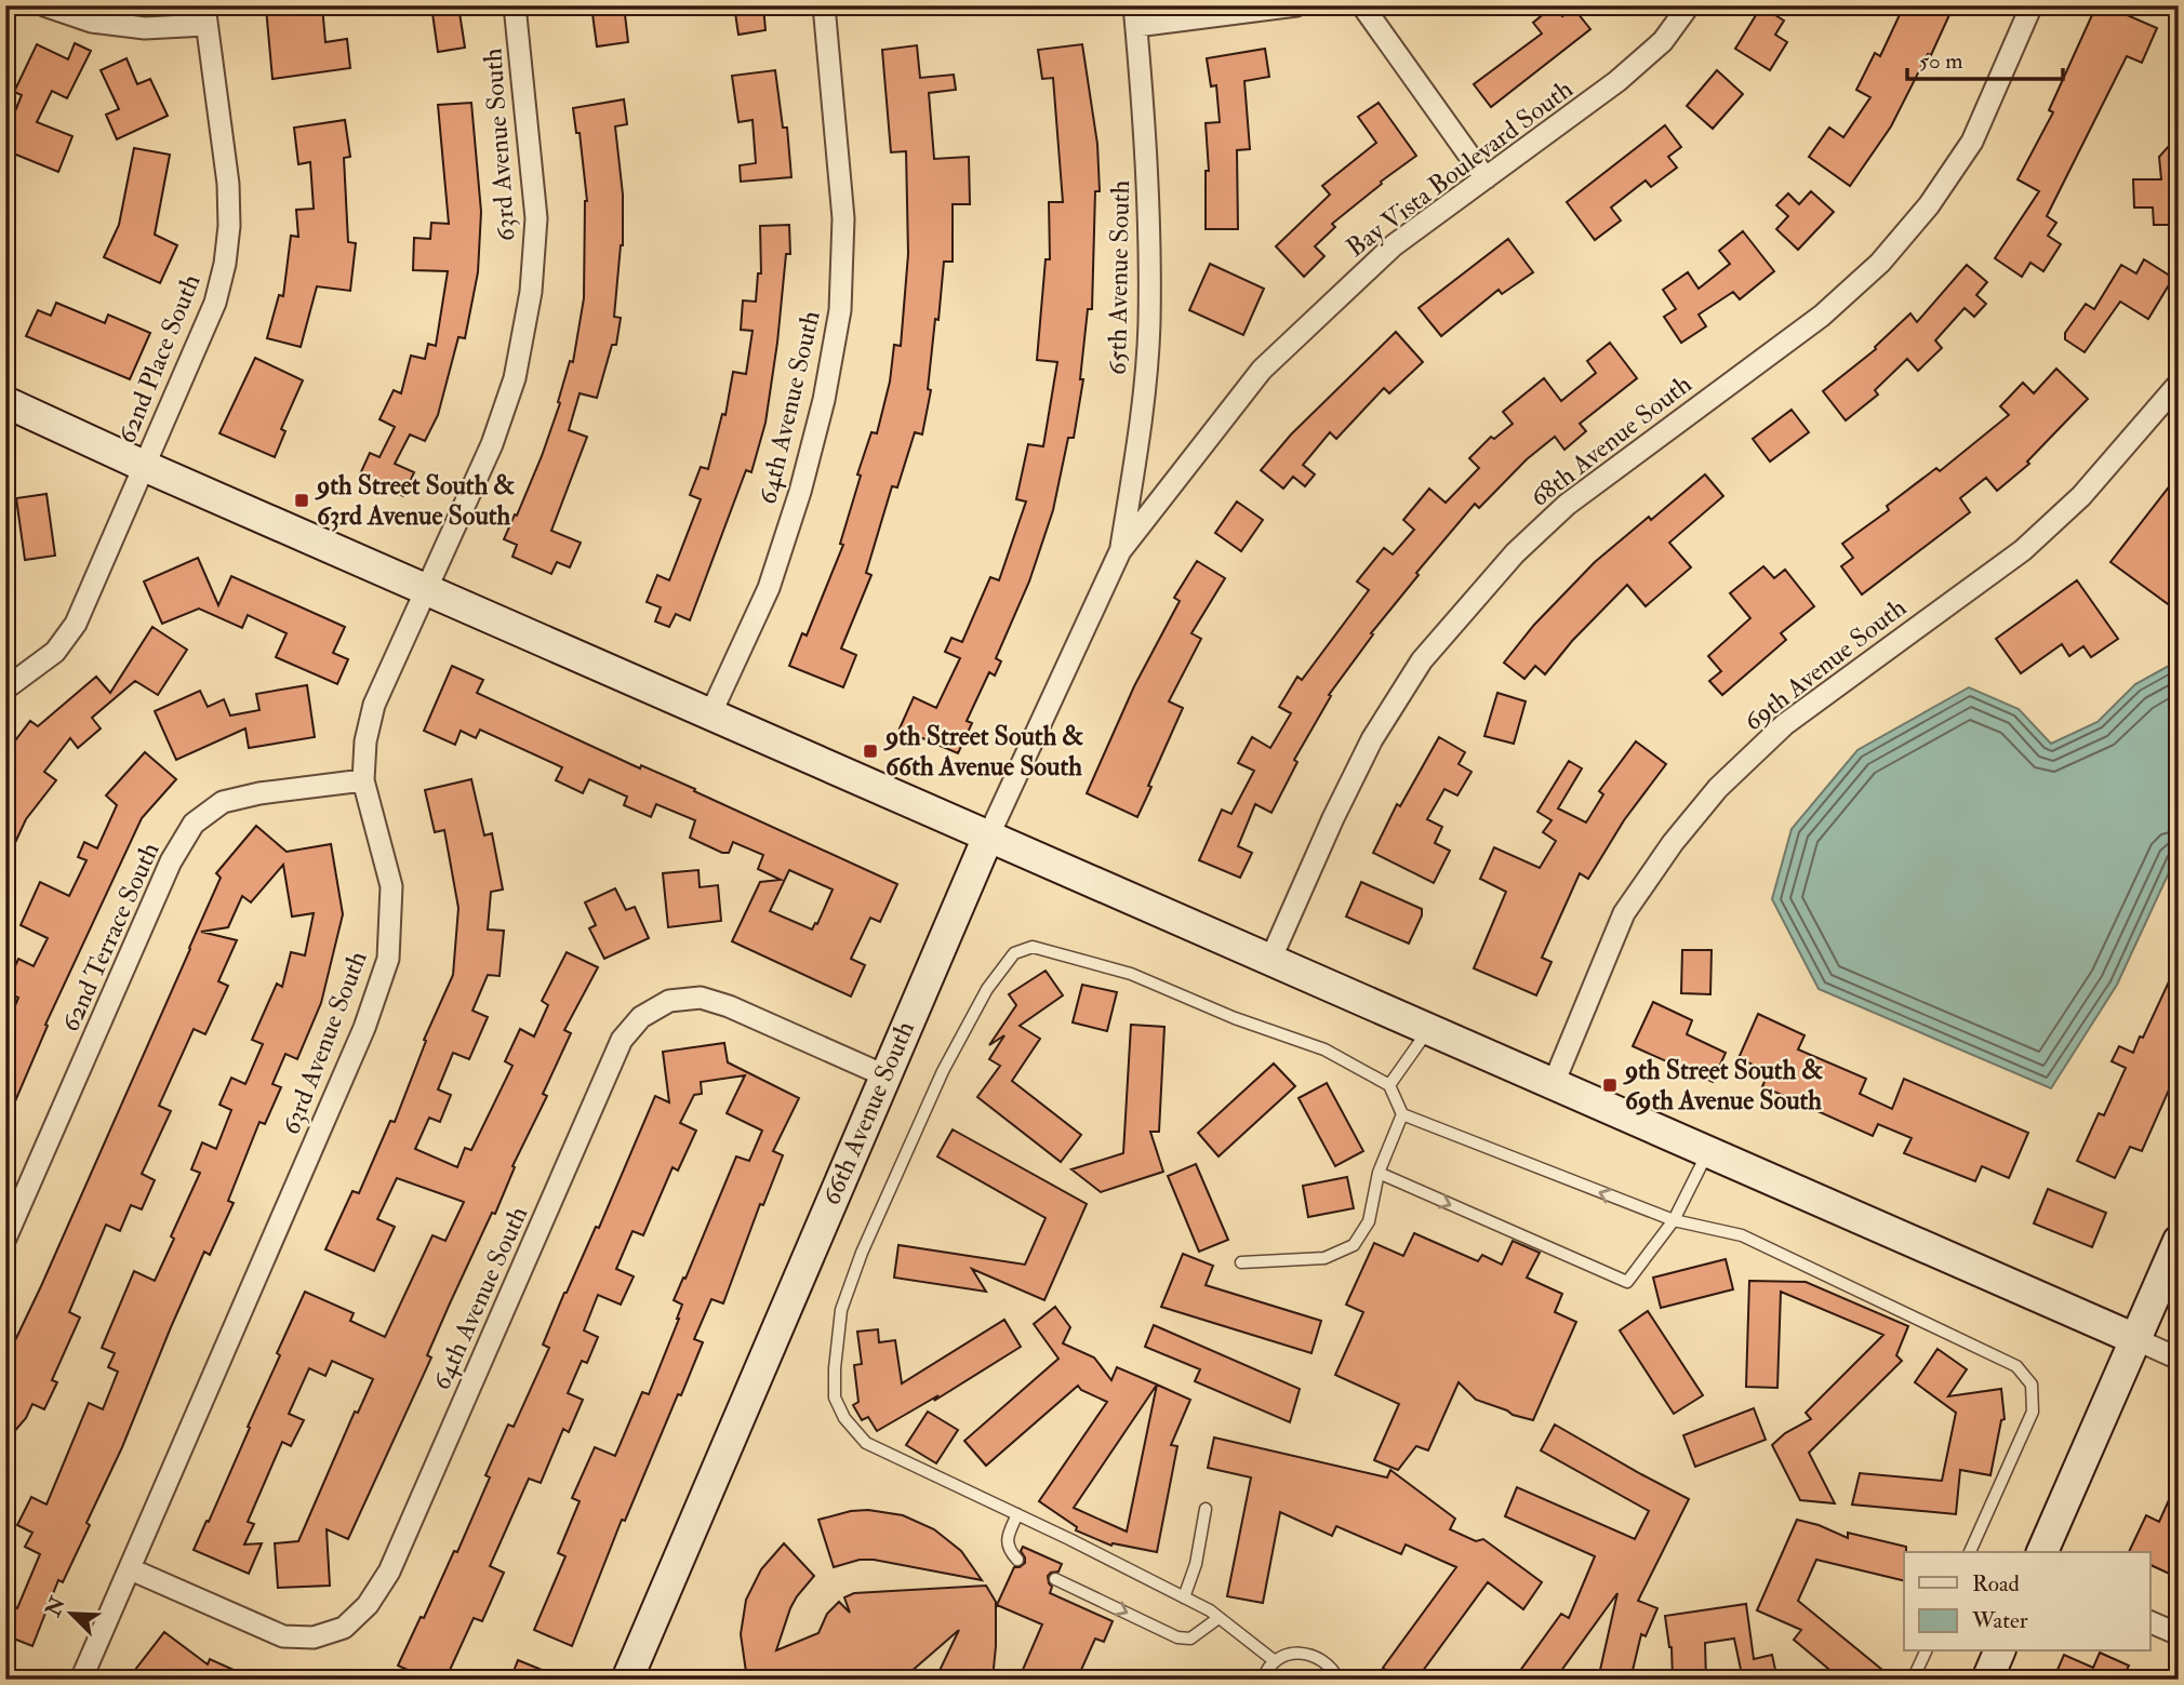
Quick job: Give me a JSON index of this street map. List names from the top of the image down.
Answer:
{
  "streets": {
    "street": [
      "63rd Avenue South",
      "Bay Vista Boulevard South",
      "65th Avenue South",
      "62nd Place South",
      "64th Avenue South",
      "68th Avenue South",
      "69th Avenue South",
      "62nd Terrace South",
      "66th Avenue South"
    ]
  },
  "crossings": [
    ["63rd Avenue South", "64th Avenue South"],
    ["63rd Avenue South", "62nd Terrace South"],
    ["Bay Vista Boulevard South", "65th Avenue South"],
    ["Bay Vista Boulevard South", "66th Avenue South"],
    ["65th Avenue South", "66th Avenue South"],
    ["64th Avenue South", "66th Avenue South"]
  ],
  "places": {
    "transit": ["9th Street South & 63rd Avenue South", "9th Street South & 66th Avenue South", "9th Street South & 69th Avenue South"]
  },
  "legend": ["Road", "Water"],
  "scale_bar": "50 m",
  "north": "top left"
}
